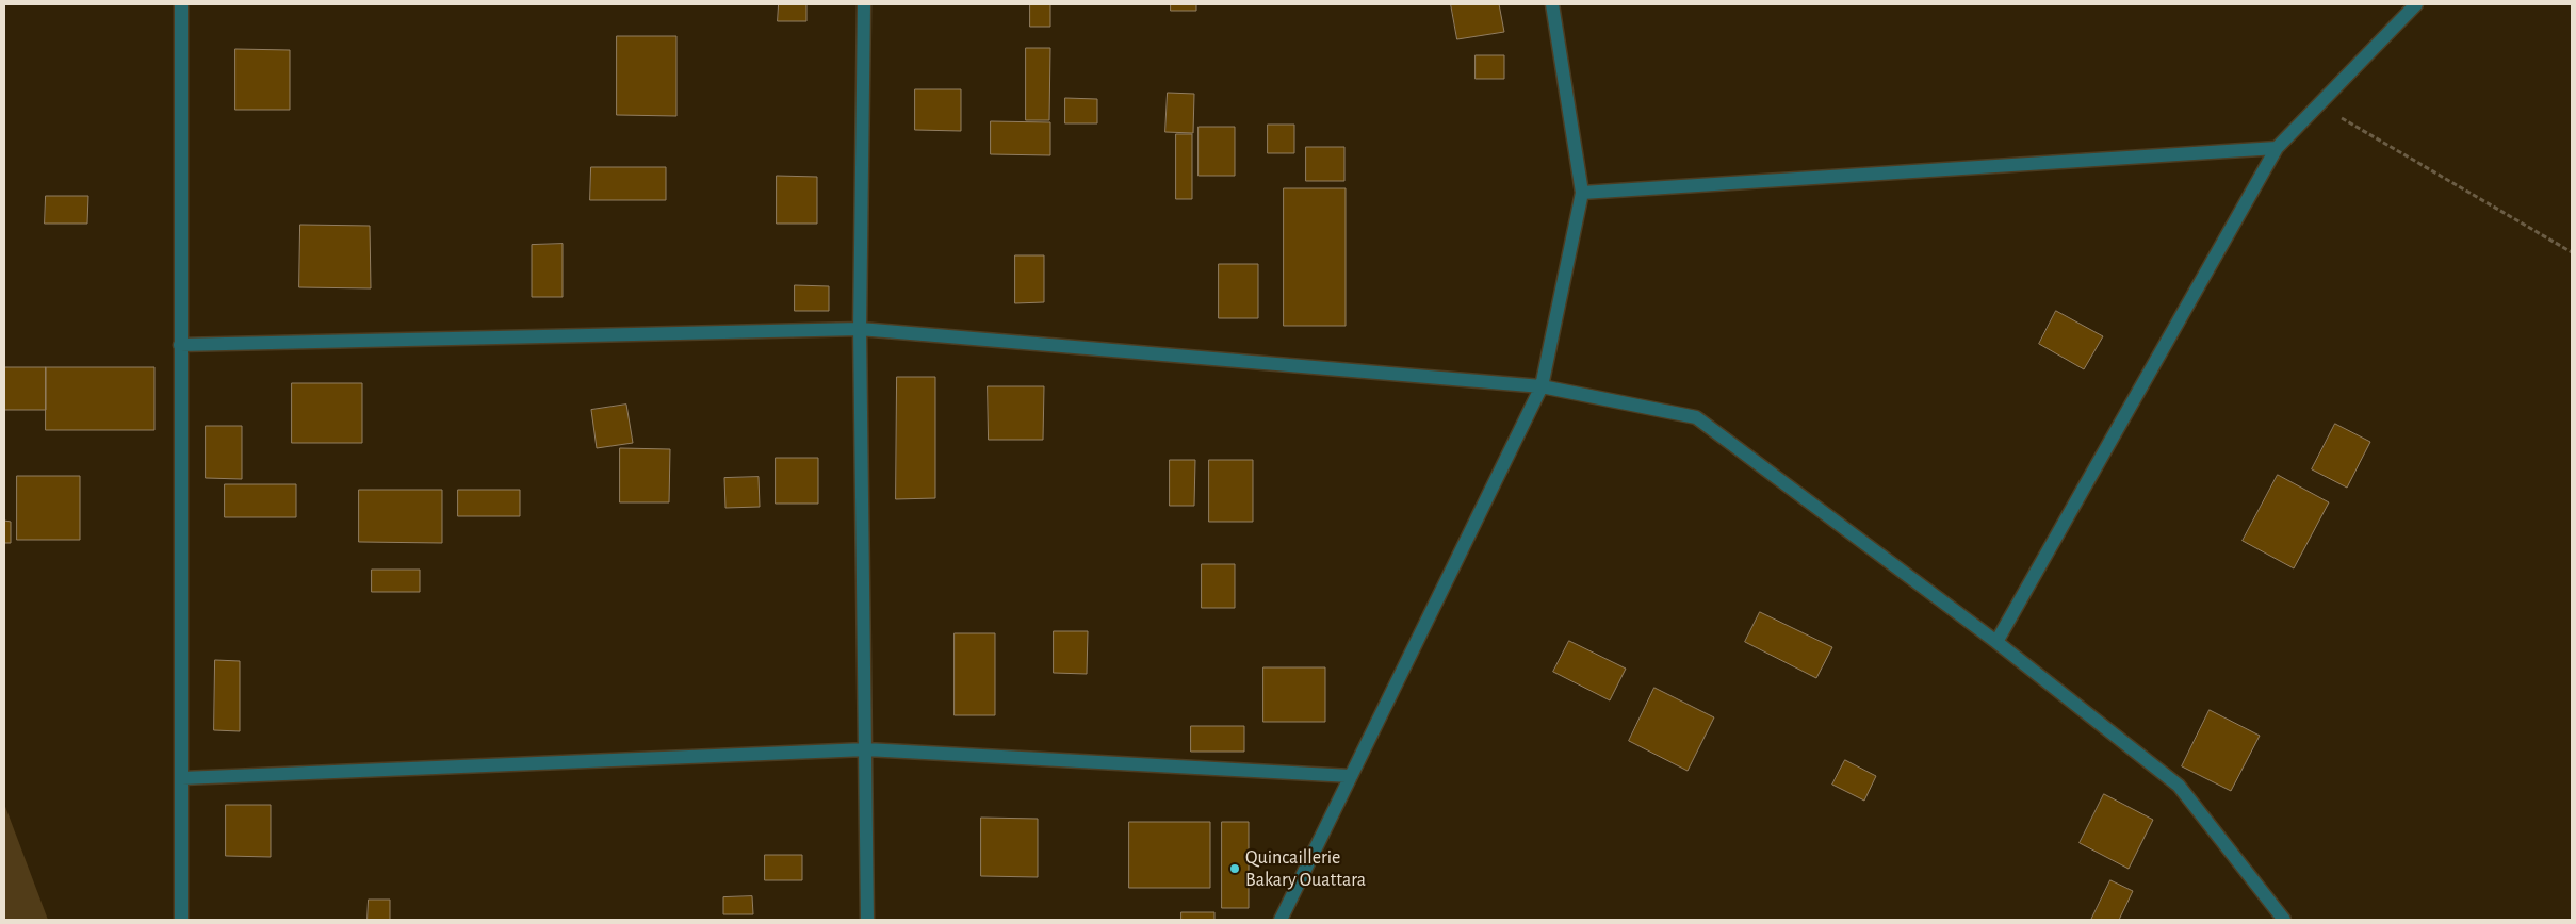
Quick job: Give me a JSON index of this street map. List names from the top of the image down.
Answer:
{
  "places": ["Quincaillerie Bakary Ouattara"]
}
